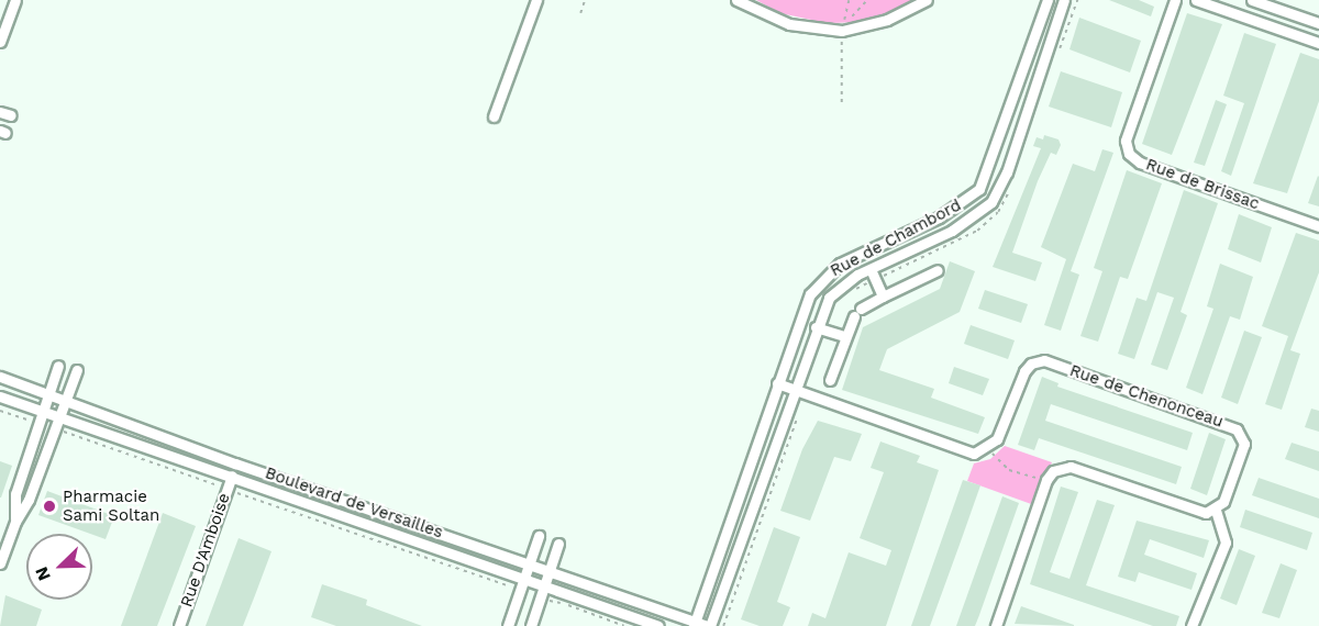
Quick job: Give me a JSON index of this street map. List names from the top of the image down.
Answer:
{
  "streets": {
    "street": [
      "Rue de Brissac",
      "Rue de Chambord",
      "Rue de Chenonceau",
      "Boulevard de Versailles",
      "Rue D'Amboise"
    ]
  },
  "crossings": [
    ["Rue de Chambord", "Boulevard de Versailles"],
    ["Boulevard de Versailles", "Rue D'Amboise"]
  ],
  "places": ["Pharmacie Sami Soltan"],
  "north": "bottom left"
}
